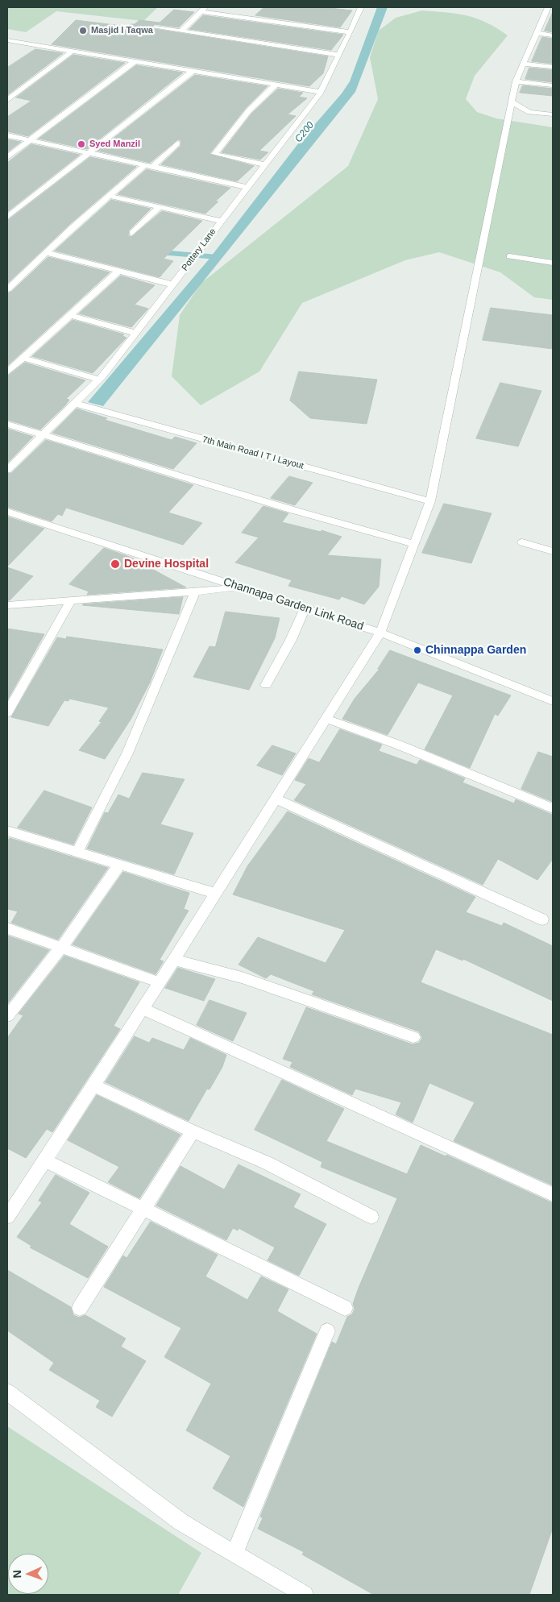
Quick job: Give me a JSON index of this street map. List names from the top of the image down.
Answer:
{
  "streets": {
    "street": ["Pottery Lane", "7th Main Road I T I Layout", "Channapa Garden Link Road"]
  },
  "crossings": [
    ["Pottery Lane", "7th Main Road I T I Layout"]
  ],
  "water": ["C200"],
  "places": [
    "Masjid I Taqwa",
    "Syed Manzil",
    "Devine Hospital",
    "Chinnappa Garden"
  ],
  "north": "left"
}
